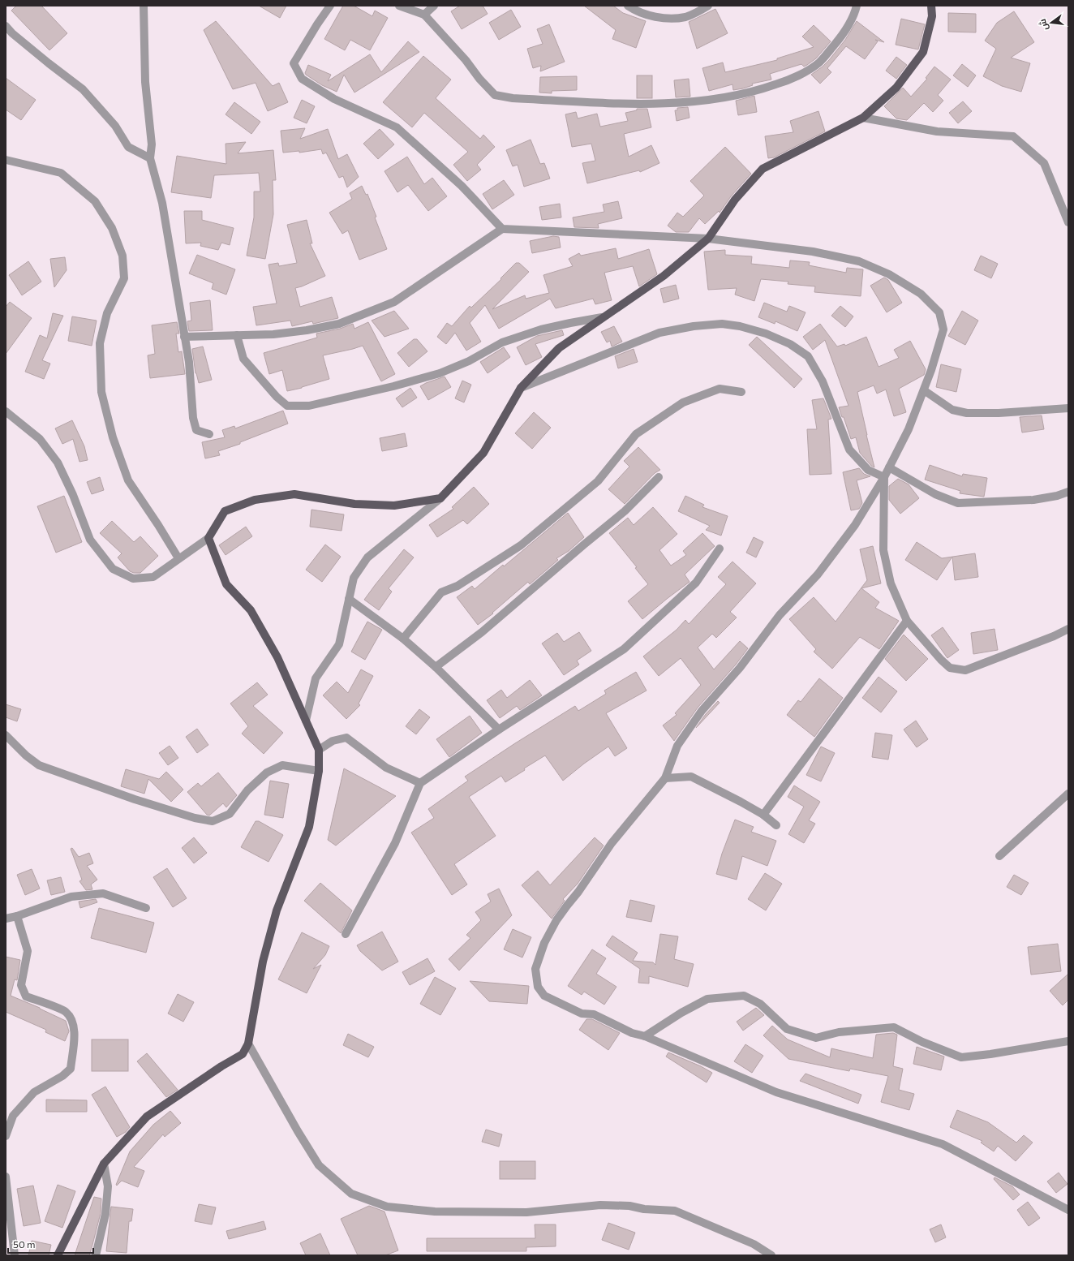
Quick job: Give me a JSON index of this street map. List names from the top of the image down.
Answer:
{
  "scale_bar": "50 m",
  "north": "left"
}
